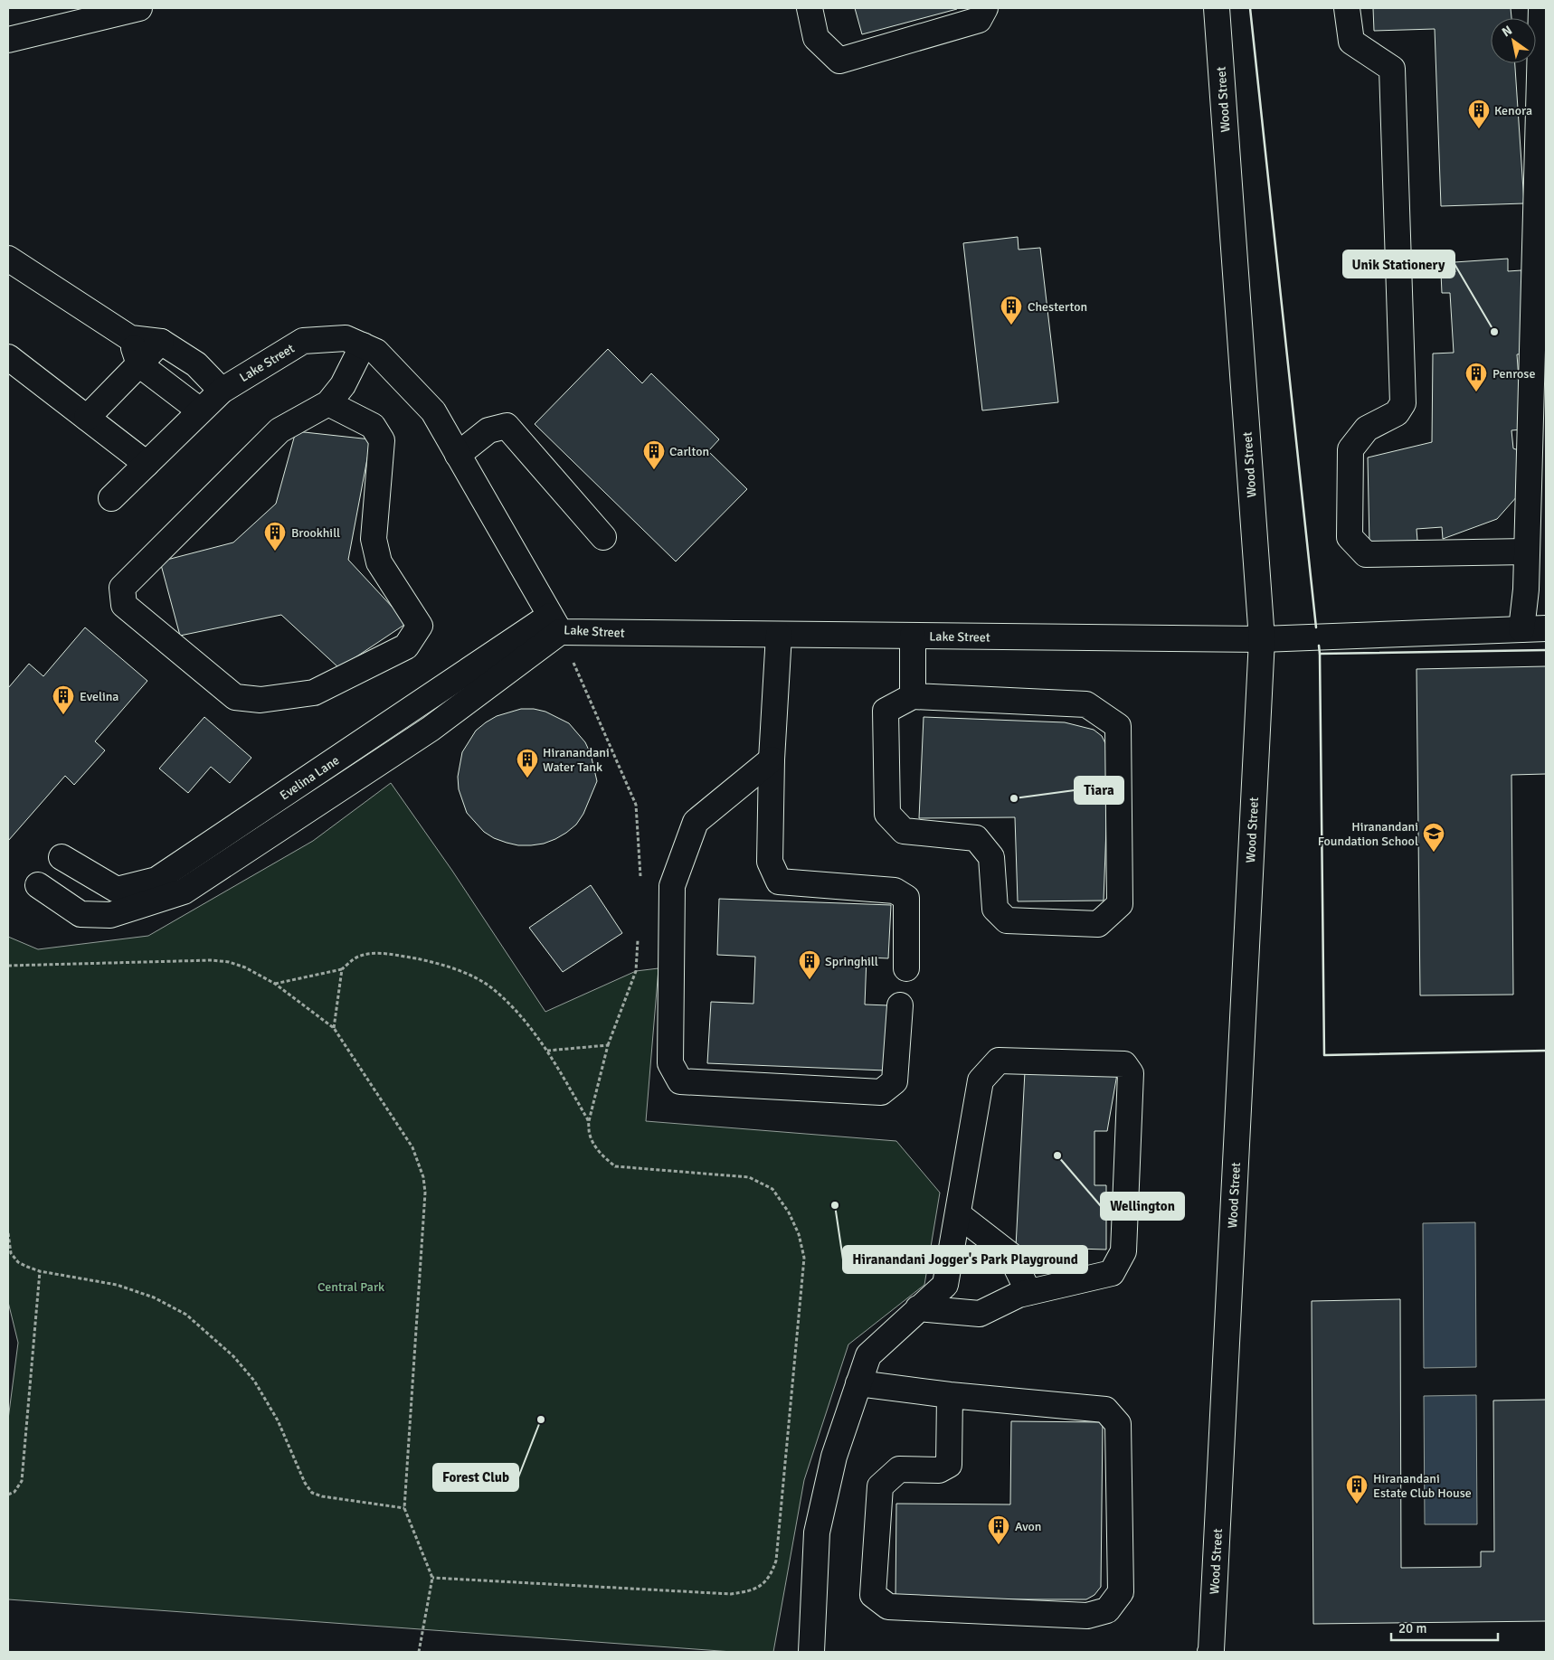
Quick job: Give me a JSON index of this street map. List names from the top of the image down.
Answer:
{
  "streets": {
    "street": ["Wood Street", "Lake Street", "Evelina Lane"]
  },
  "crossings": [
    ["Wood Street", "Lake Street"],
    ["Lake Street", "Evelina Lane"]
  ],
  "parks": ["Central Park"],
  "places": {
    "building": [
      "Kenora",
      "Chesterton",
      "Penrose",
      "Carlton",
      "Brookhill",
      "Evelina",
      "Hiranandani Water Tank",
      "Springhill",
      "Hiranandani Estate Club House",
      "Avon"
    ],
    "other": [
      "Unik Stationery",
      "Tiara",
      "Wellington",
      "Hiranandani Jogger's Park Playground",
      "Forest Club"
    ],
    "school or university": ["Hiranandani Foundation School"]
  },
  "scale_bar": "20 m",
  "north": "top left"
}
